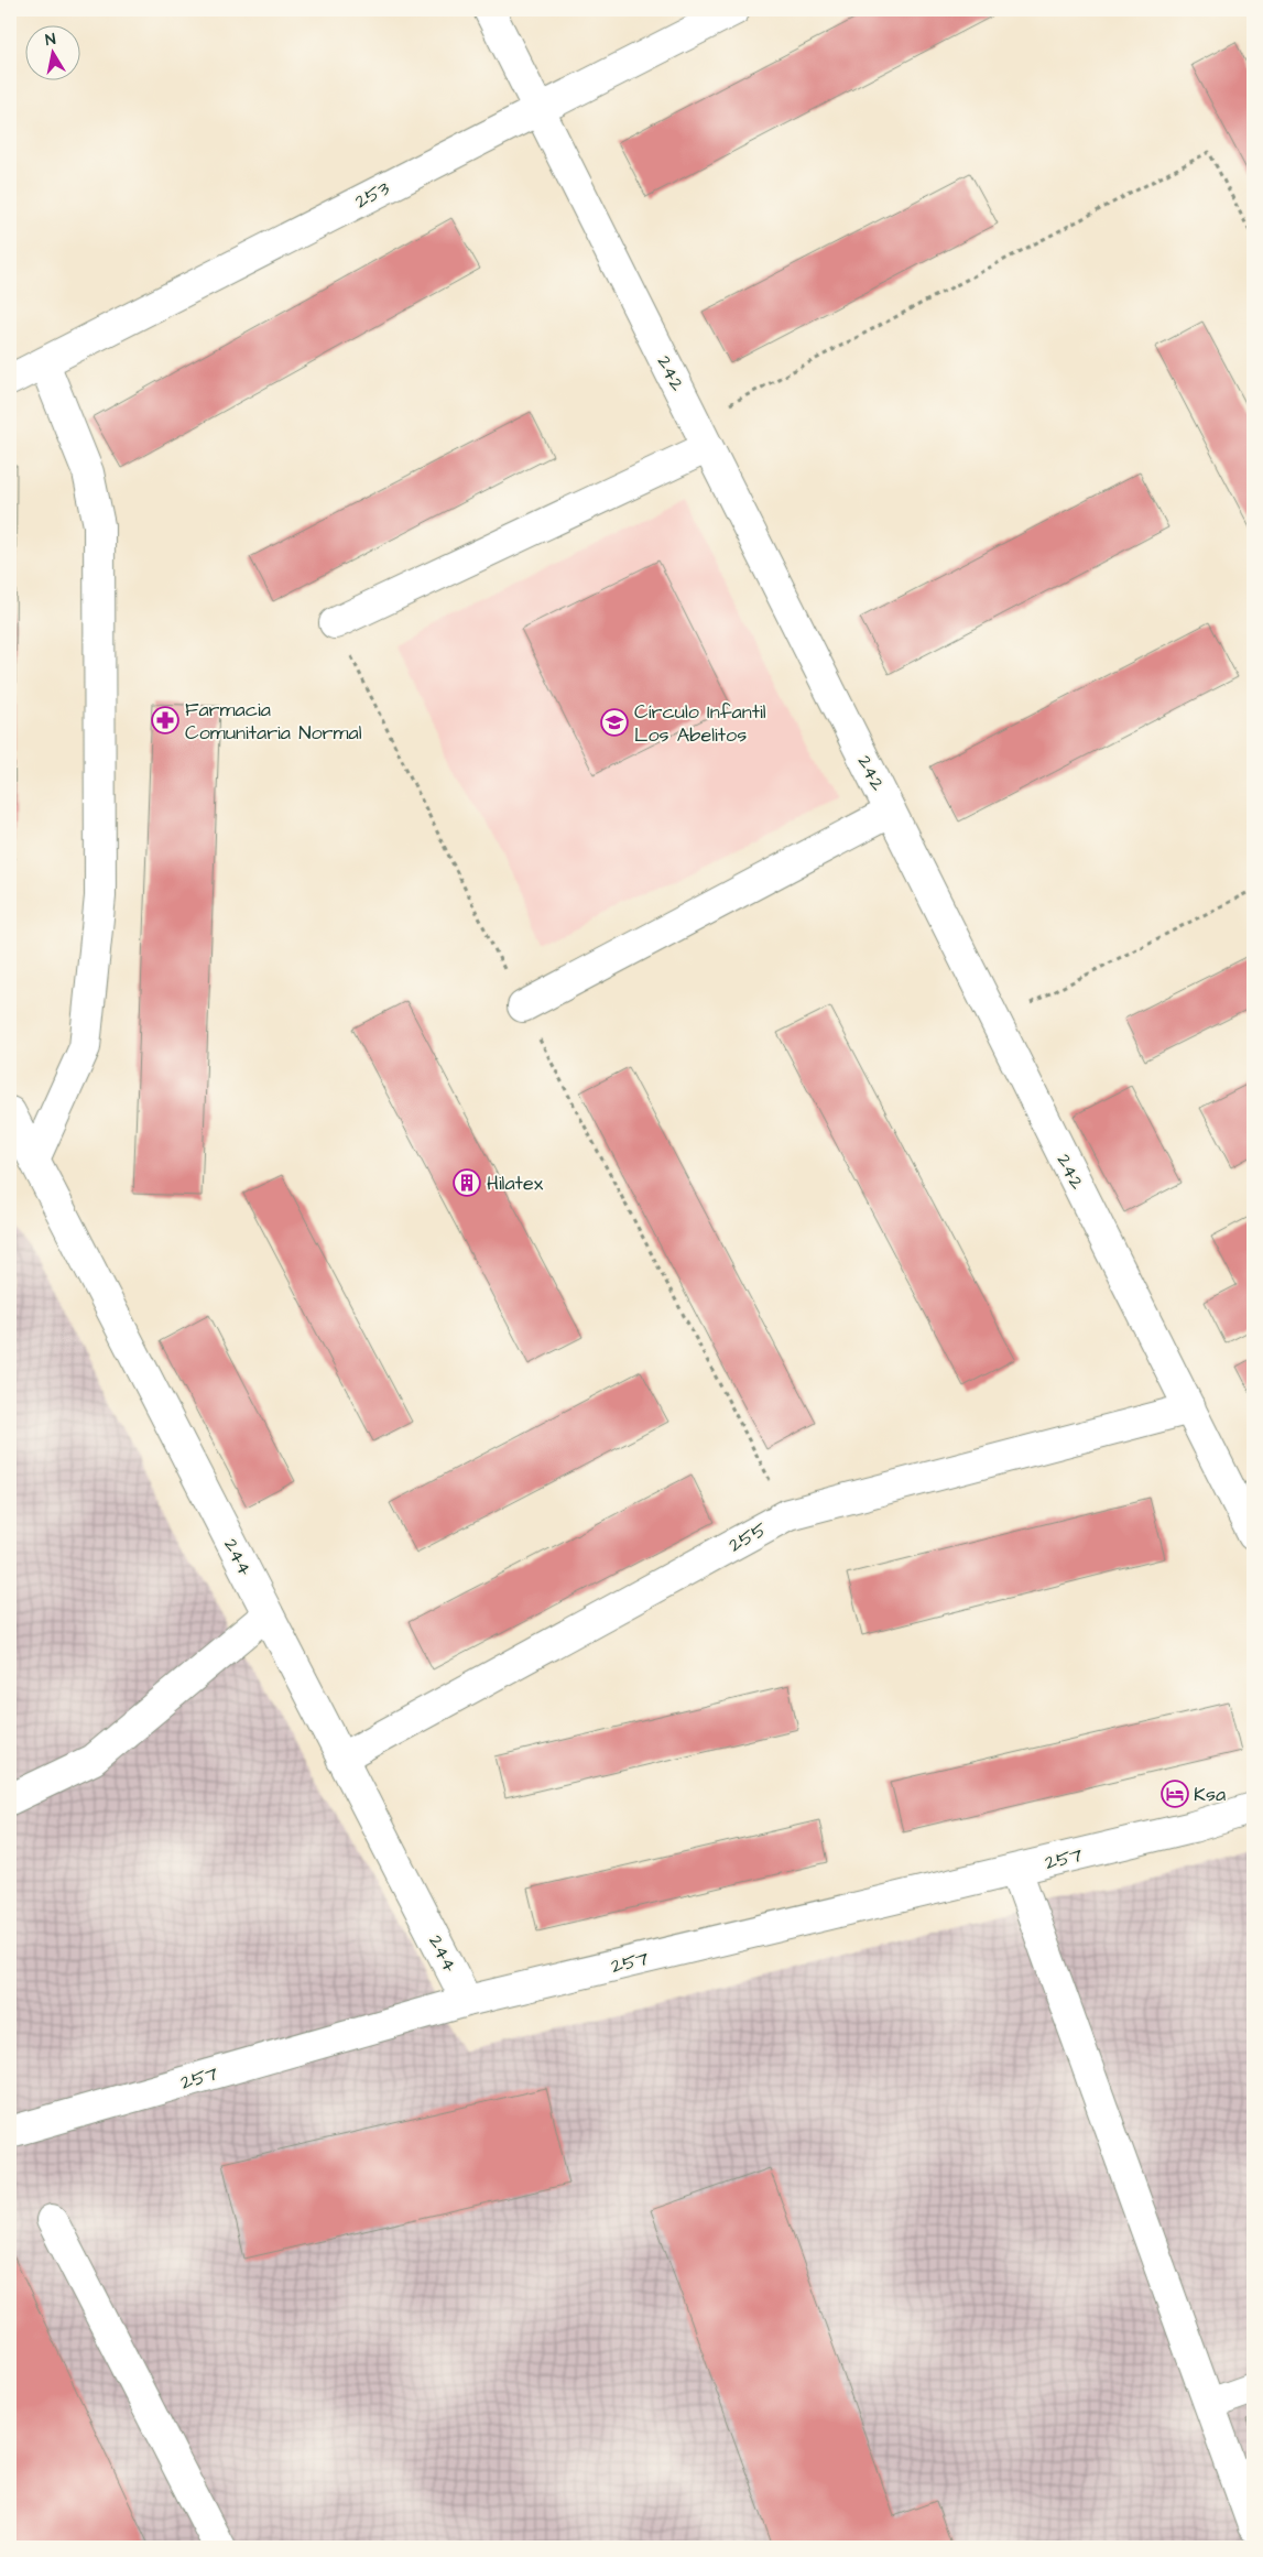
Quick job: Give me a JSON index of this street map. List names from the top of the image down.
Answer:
{
  "streets": {
    "street": [
      "253",
      "242",
      "255",
      "244",
      "257"
    ]
  },
  "crossings": [
    ["253", "242"],
    ["242", "255"],
    ["255", "244"],
    ["244", "257"]
  ],
  "places": {
    "pharmacy": ["Farmacia Comunitaria Normal"],
    "school or university": ["Círculo Infantil Los Abelitos"],
    "building": ["Hilatex"],
    "hotel": ["Ksa"]
  },
  "north": "top"
}
